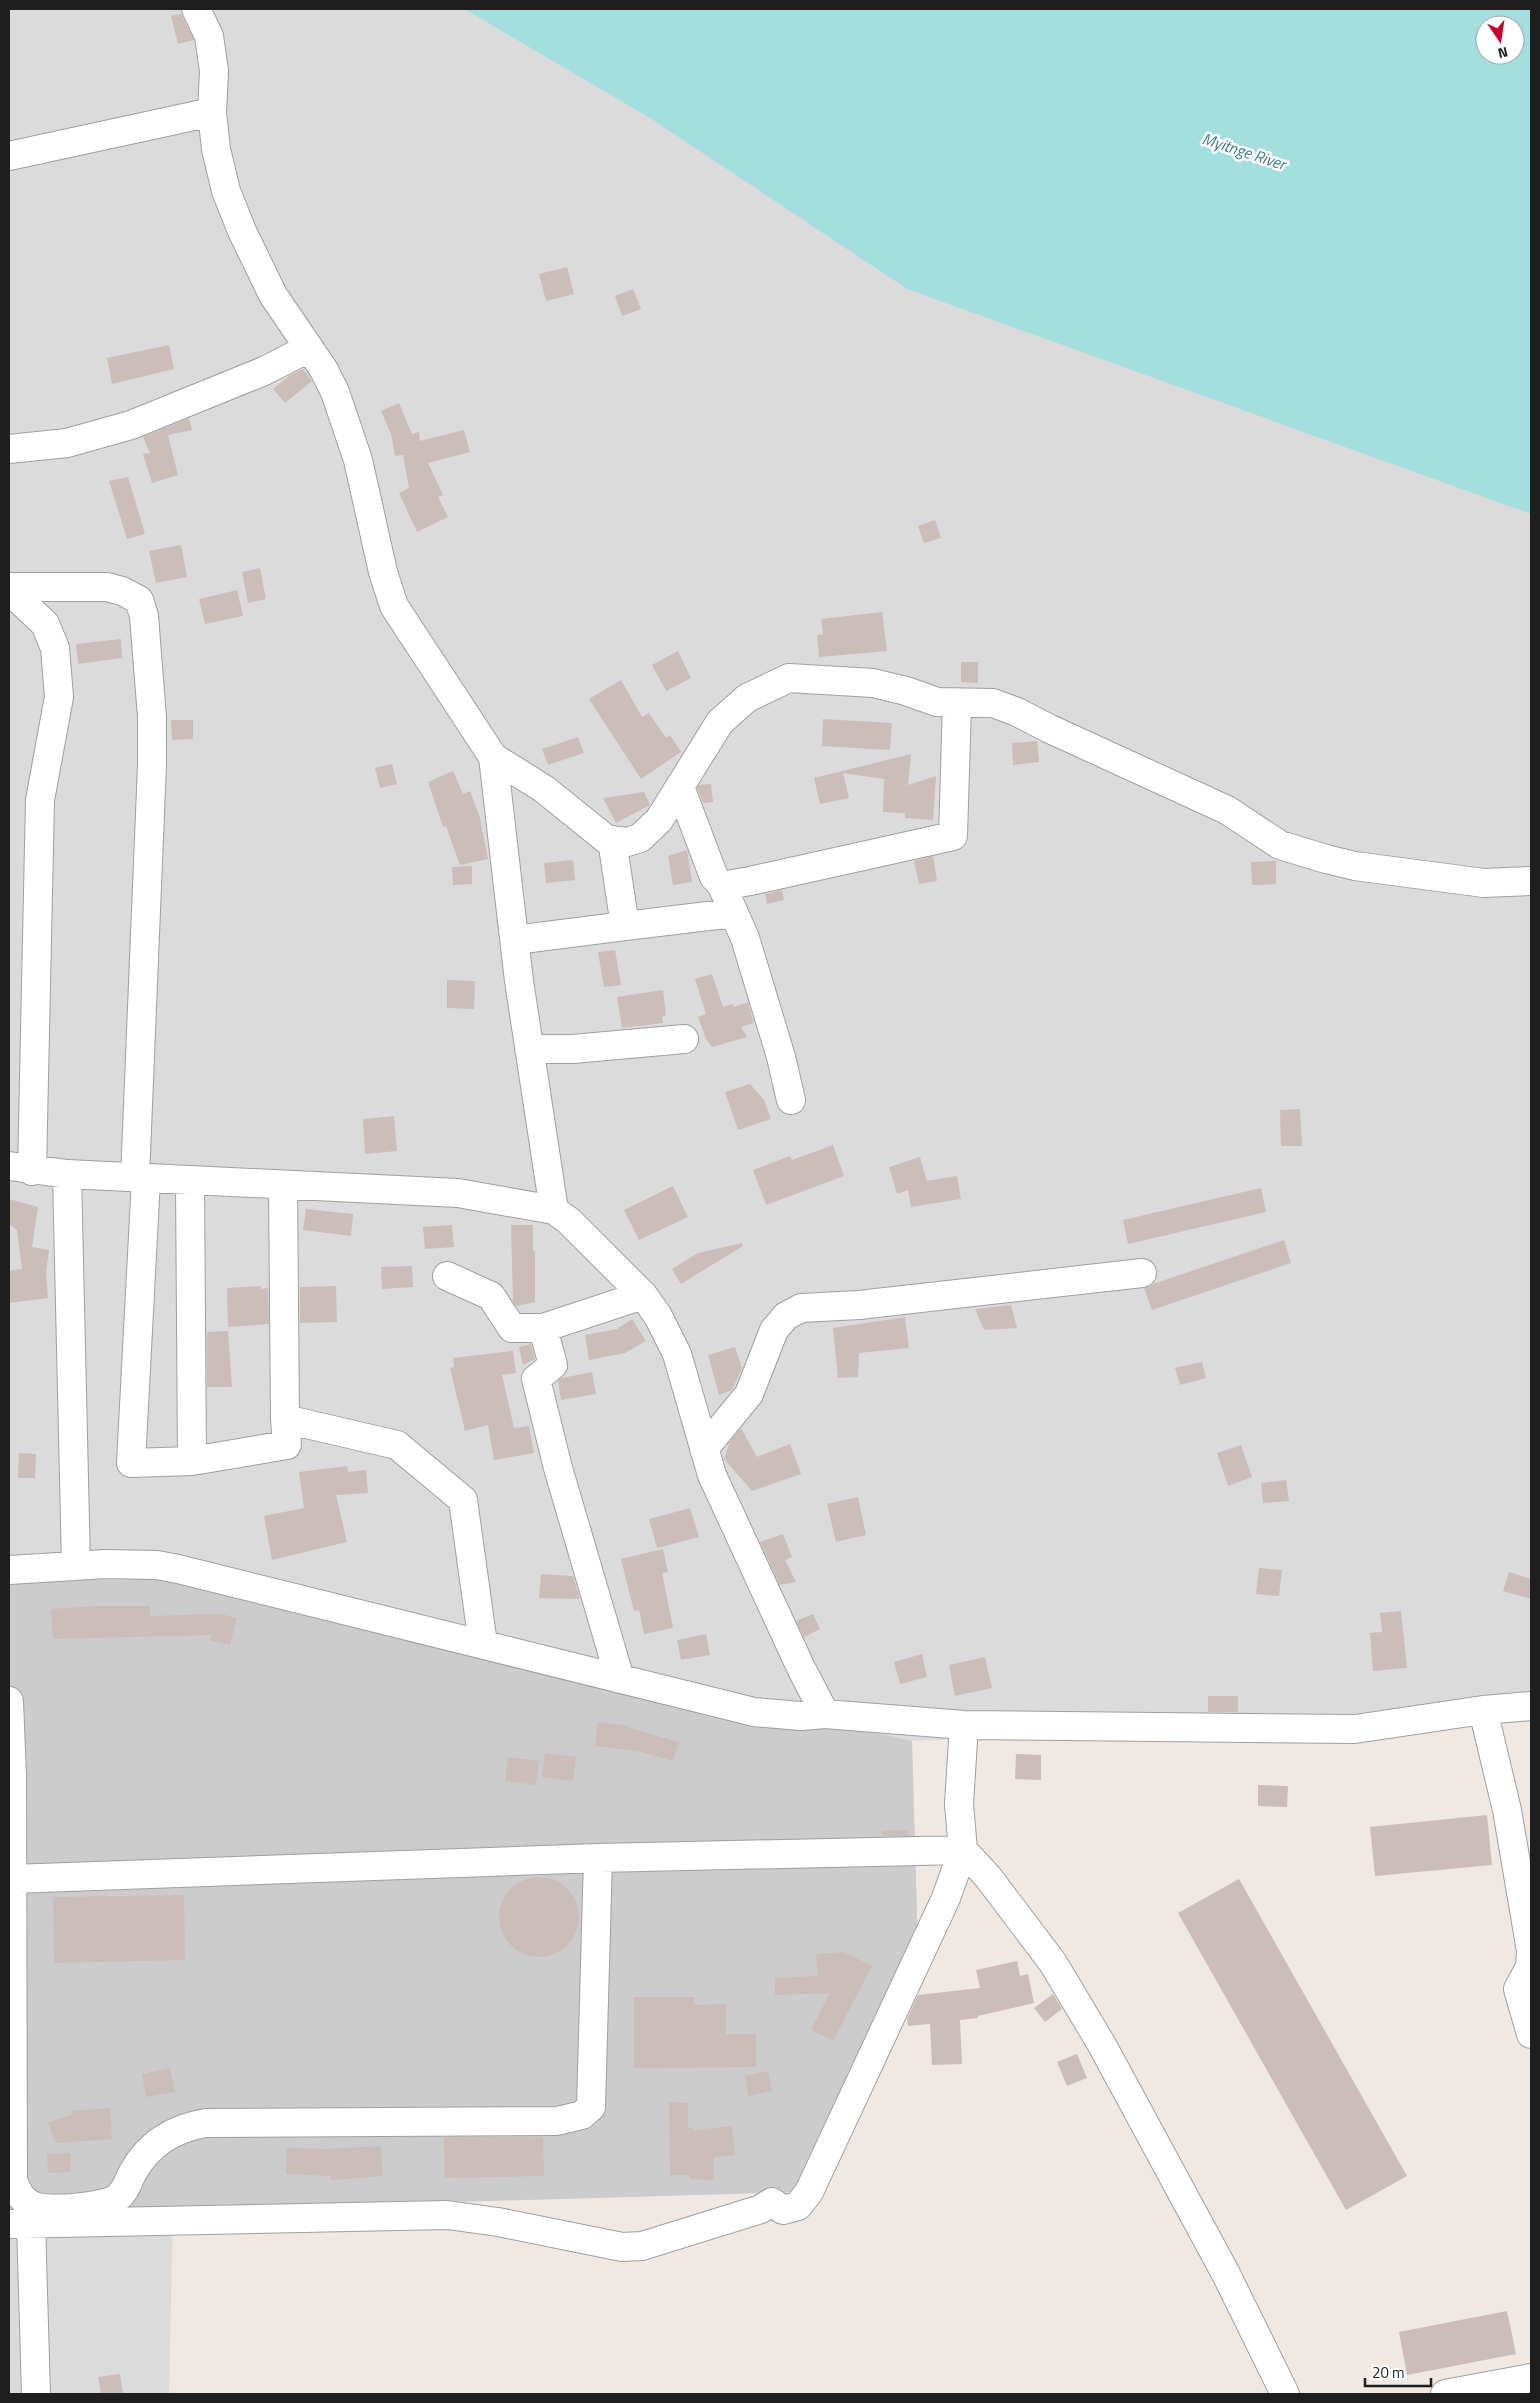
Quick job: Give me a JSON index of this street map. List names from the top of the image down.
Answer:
{
  "water": ["Myitnge River"],
  "scale_bar": "20 m",
  "north": "bottom"
}
